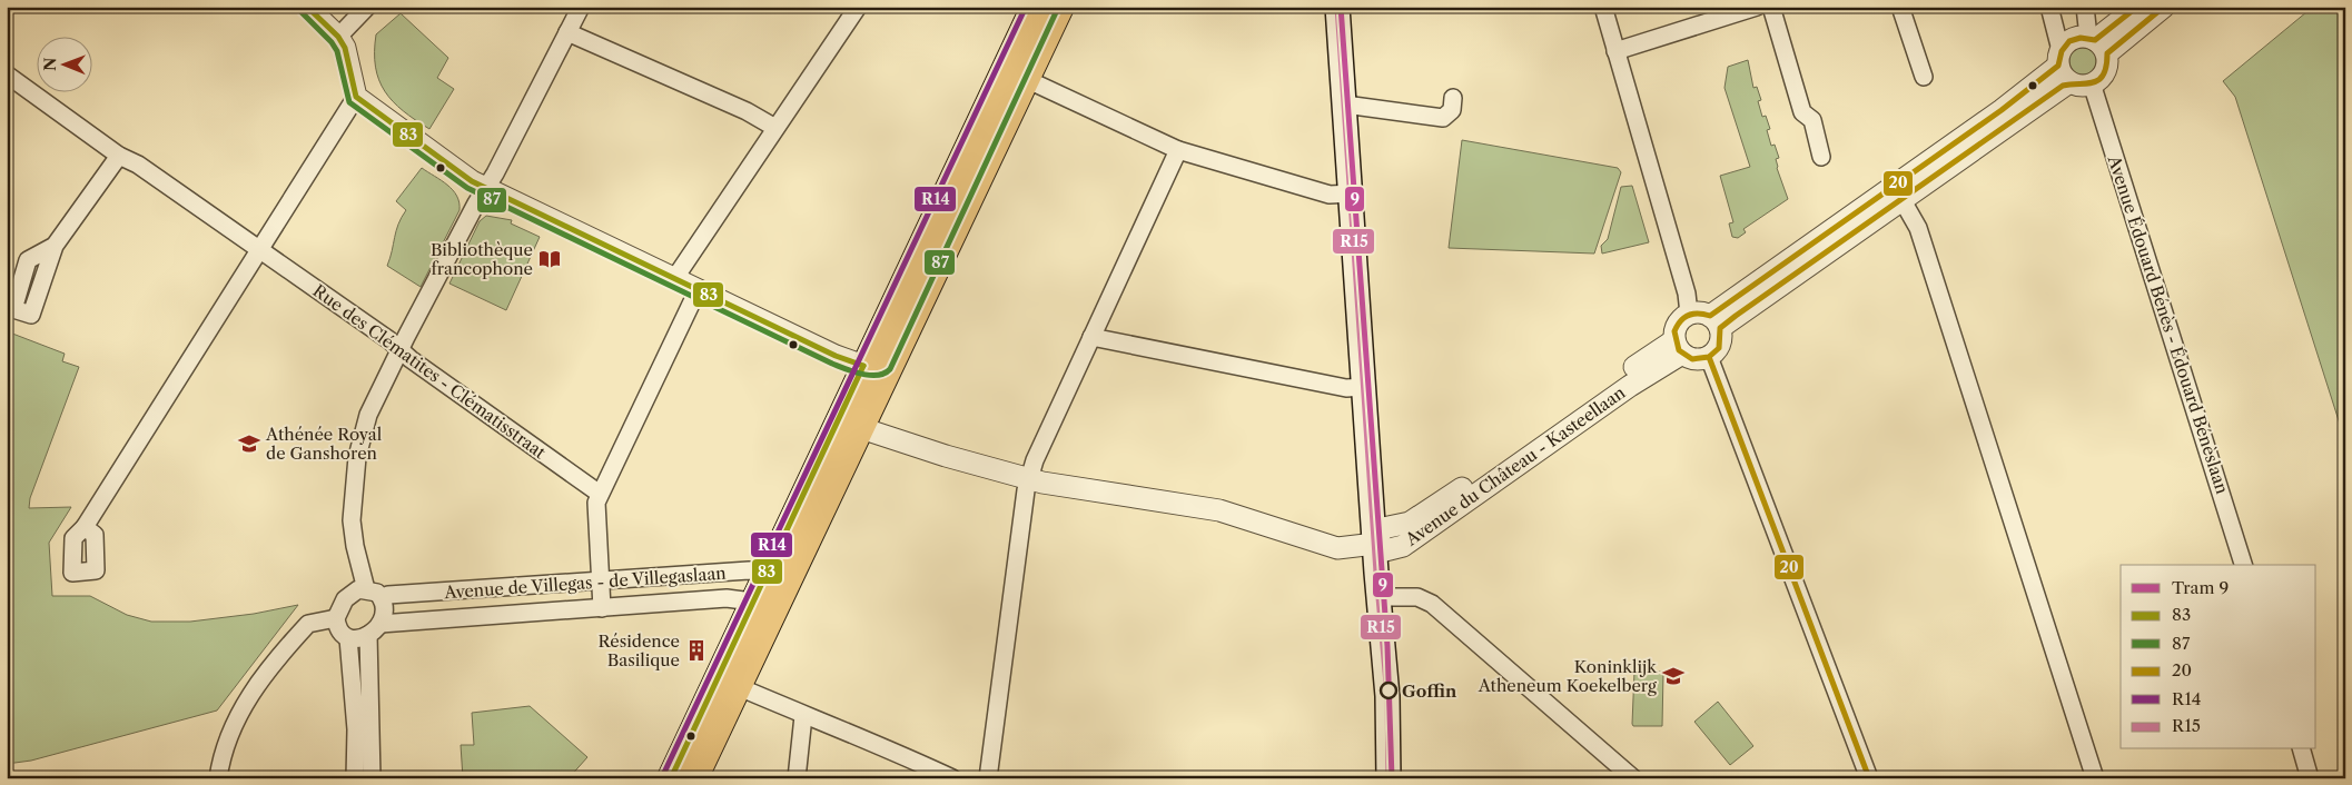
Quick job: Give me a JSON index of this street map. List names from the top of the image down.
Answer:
{
  "streets": {
    "street": [
      "Avenue Édouard Bénès - Édouard Bénèslaan",
      "Rue des Clématites - Clématisstraat",
      "Avenue du Château - Kasteellaan",
      "Avenue de Villegas - de Villegaslaan"
    ]
  },
  "places": {
    "library": ["Bibliothèque francophone"],
    "school or university": ["Athénée Royal de Ganshoren", "Koninklijk Atheneum Koekelberg"],
    "building": ["Résidence Basilique"],
    "other": ["Goffin"]
  },
  "lines": [
    "tram line 9",
    "transit line 83",
    "transit line 20",
    "transit line R14",
    "transit line R15",
    "transit line 87"
  ],
  "legend": [
    "Tram 9",
    "83",
    "87",
    "20",
    "R14",
    "R15"
  ],
  "north": "left"
}
